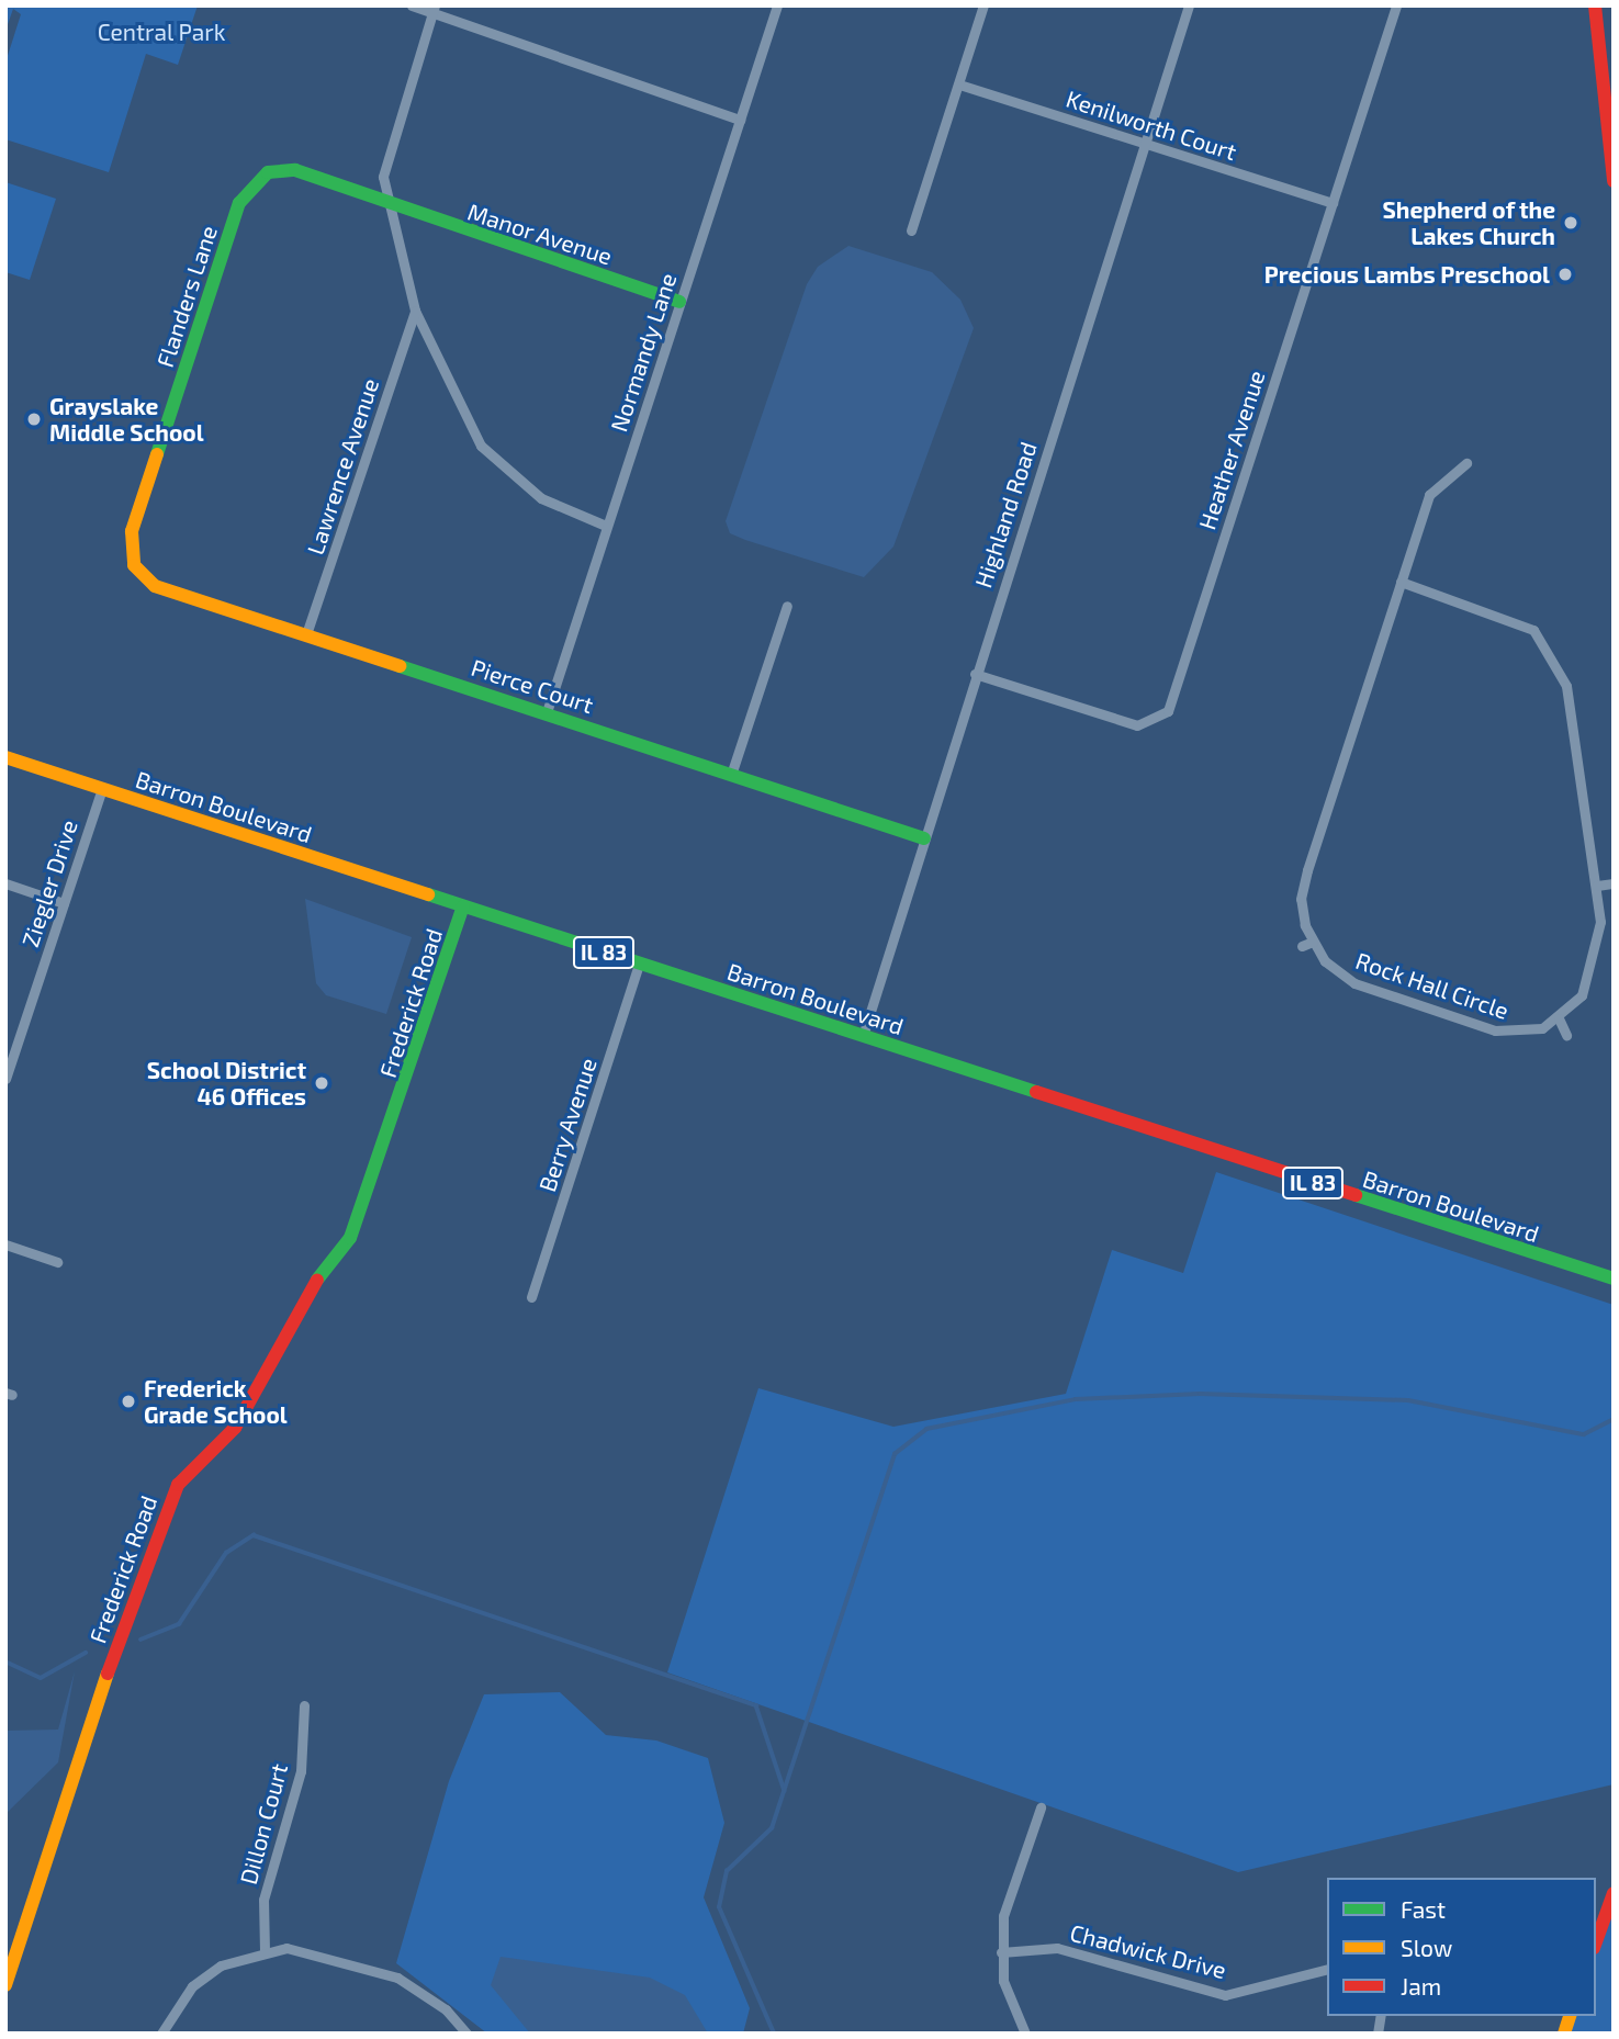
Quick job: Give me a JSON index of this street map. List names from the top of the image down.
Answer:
{
  "streets": {
    "street": [
      "Kenilworth Court",
      "Manor Avenue",
      "Flanders Lane",
      "Normandy Lane",
      "Heather Avenue",
      "Lawrence Avenue",
      "Highland Road",
      "Pierce Court",
      "Barron Boulevard",
      "Ziegler Drive",
      "IL 83",
      "Rock Hall Circle",
      "Frederick Road",
      "Berry Avenue",
      "Dillon Court",
      "Chadwick Drive"
    ]
  },
  "crossings": [
    ["Kenilworth Court", "Heather Avenue"],
    ["Kenilworth Court", "Highland Road"],
    ["Manor Avenue", "Flanders Lane"],
    ["Manor Avenue", "Normandy Lane"],
    ["Flanders Lane", "Pierce Court"],
    ["Normandy Lane", "Pierce Court"],
    ["Heather Avenue", "Highland Road"],
    ["Lawrence Avenue", "Pierce Court"],
    ["Highland Road", "Pierce Court"],
    ["Highland Road", "Barron Boulevard"],
    ["Barron Boulevard", "Ziegler Drive"],
    ["Barron Boulevard", "Frederick Road"],
    ["Barron Boulevard", "Berry Avenue"]
  ],
  "parks": ["Central Park"],
  "places": [
    "Shepherd of the Lakes Church",
    "Precious Lambs Preschool",
    "Grayslake Middle School",
    "School District 46 Offices",
    "Frederick Grade School"
  ],
  "legend": ["Fast", "Slow", "Jam"]
}
